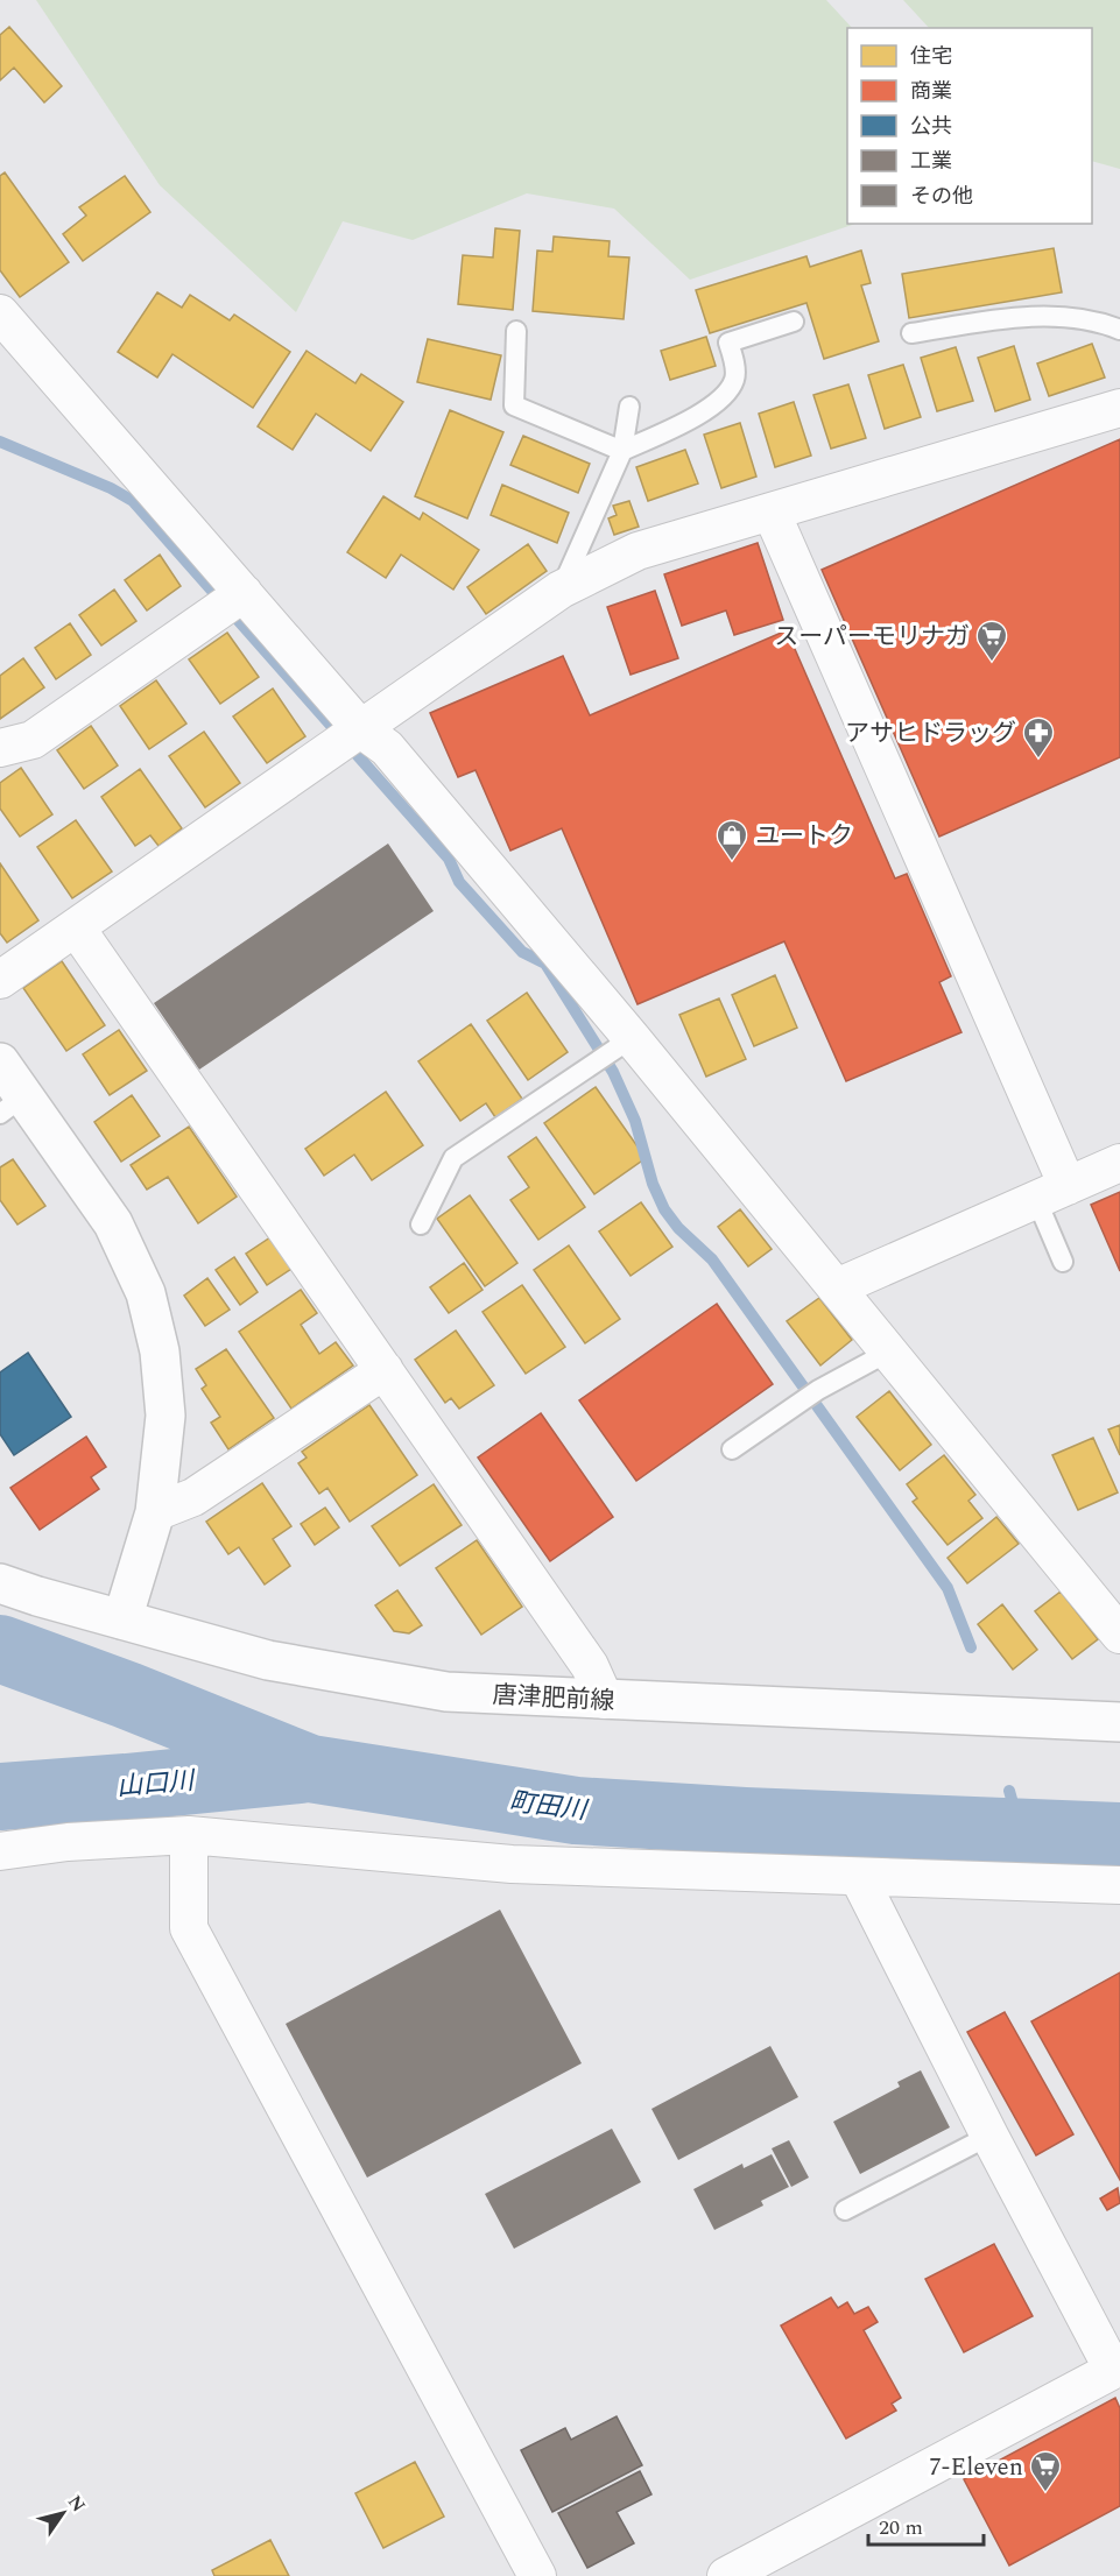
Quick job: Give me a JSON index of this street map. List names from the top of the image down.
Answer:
{
  "streets": {
    "main road": ["唐津肥前線"]
  },
  "water": ["山口川", "町田川"],
  "places": {
    "supermarket": ["スーパーモリナガ", "7-Eleven"],
    "pharmacy": ["アサヒドラッグ"],
    "shop": ["ユートク"]
  },
  "legend": [
    "住宅",
    "商業",
    "公共",
    "工業",
    "その他"
  ],
  "scale_bar": "20 m",
  "north": "top right"
}
